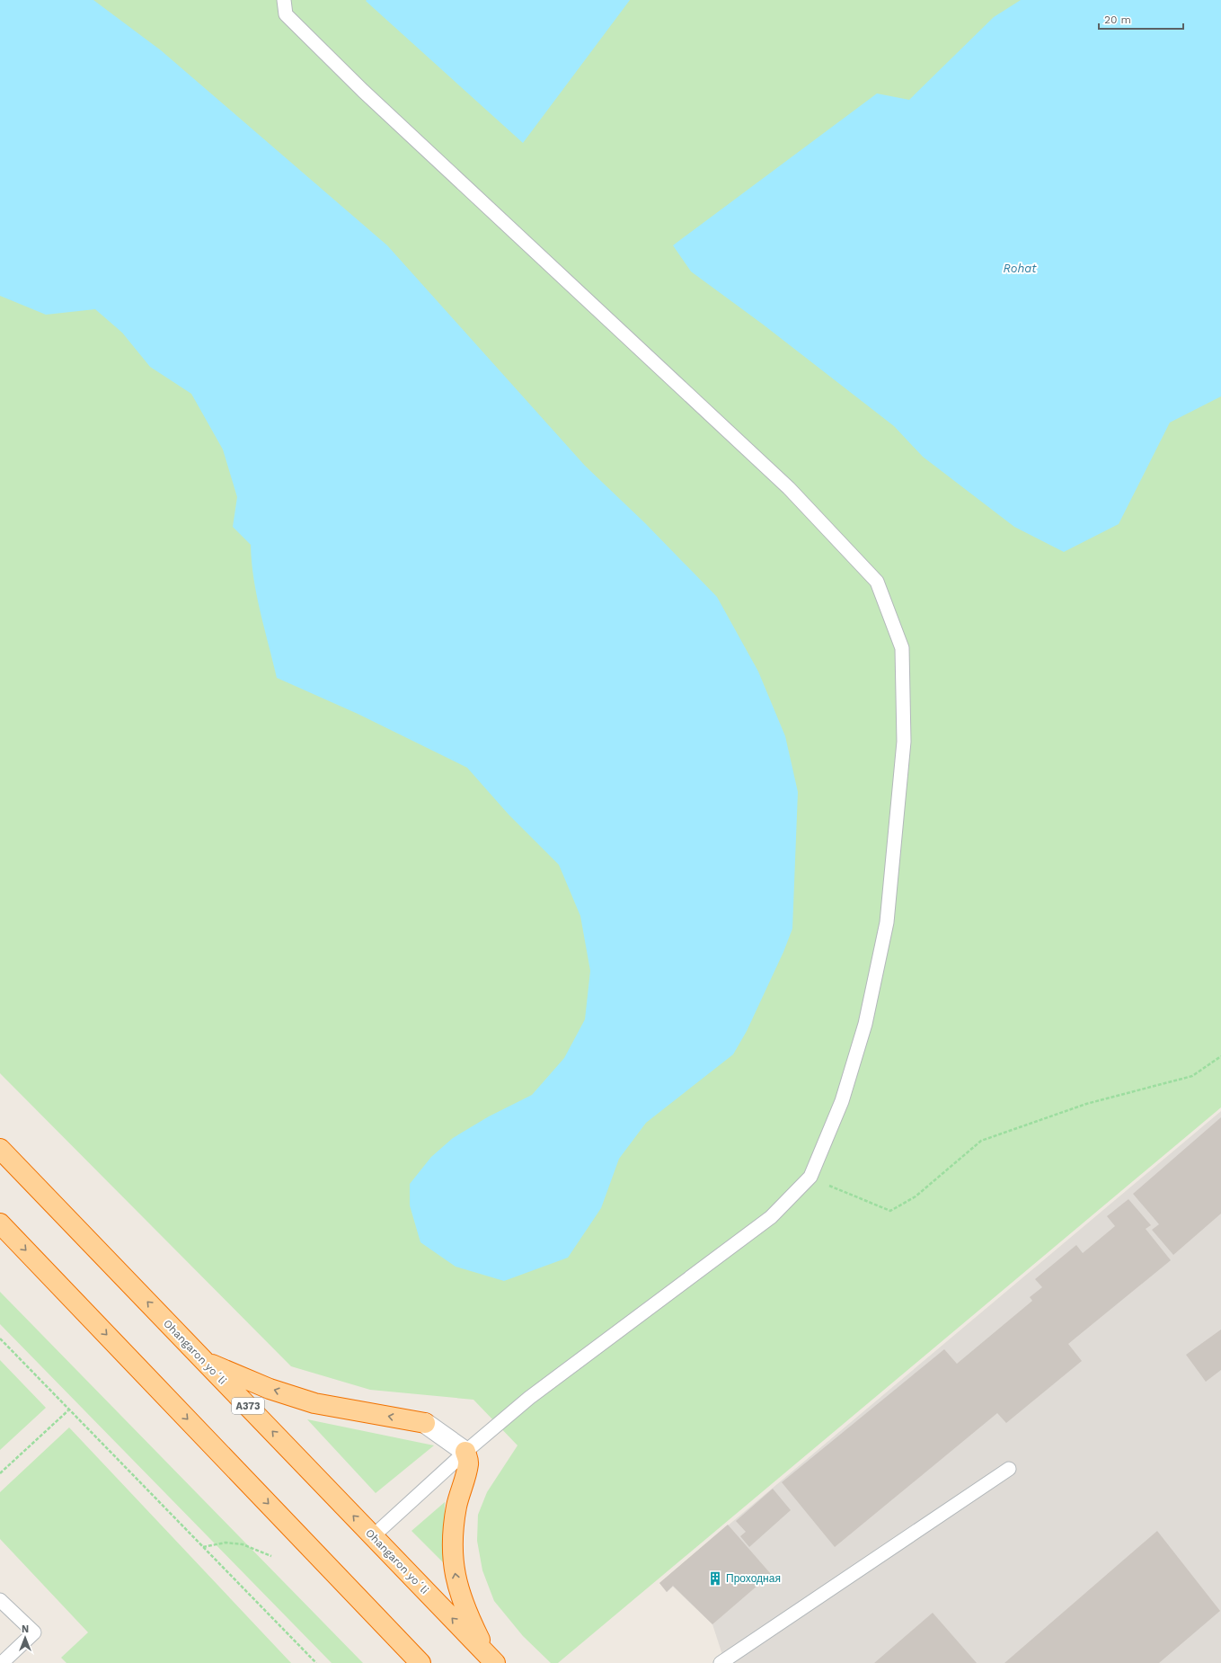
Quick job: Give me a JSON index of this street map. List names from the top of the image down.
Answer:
{
  "streets": {
    "highway": ["Ohangaron yoʻli", "A373"]
  },
  "water": ["Rohat"],
  "places": {
    "building": ["Проходная"]
  },
  "scale_bar": "20 m",
  "north": "top"
}
